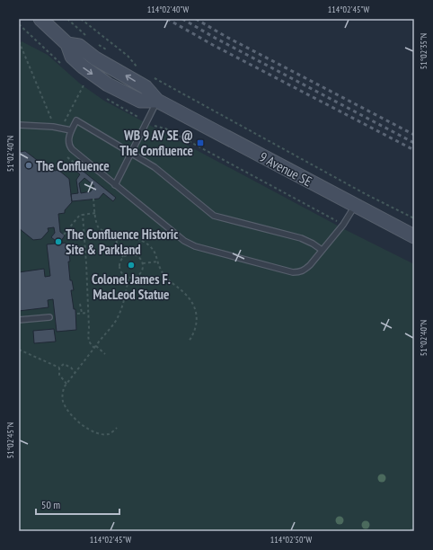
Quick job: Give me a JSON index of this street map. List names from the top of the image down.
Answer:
{
  "streets": {
    "main road": ["9 Avenue SE"]
  },
  "places": {
    "transit": ["WB 9 AV SE @ The Confluence"],
    "other": ["The Confluence", "The Confluence Historic Site & Parkland", "Colonel James F. MacLeod Statue"]
  },
  "scale_bar": "50 m",
  "coordinates": [
    "114°02'40\"W",
    "114°02'45\"W",
    "51°02'35\"N",
    "51°02'40\"N",
    "51°02'45\"N",
    "114°02'50\"W"
  ]
}
